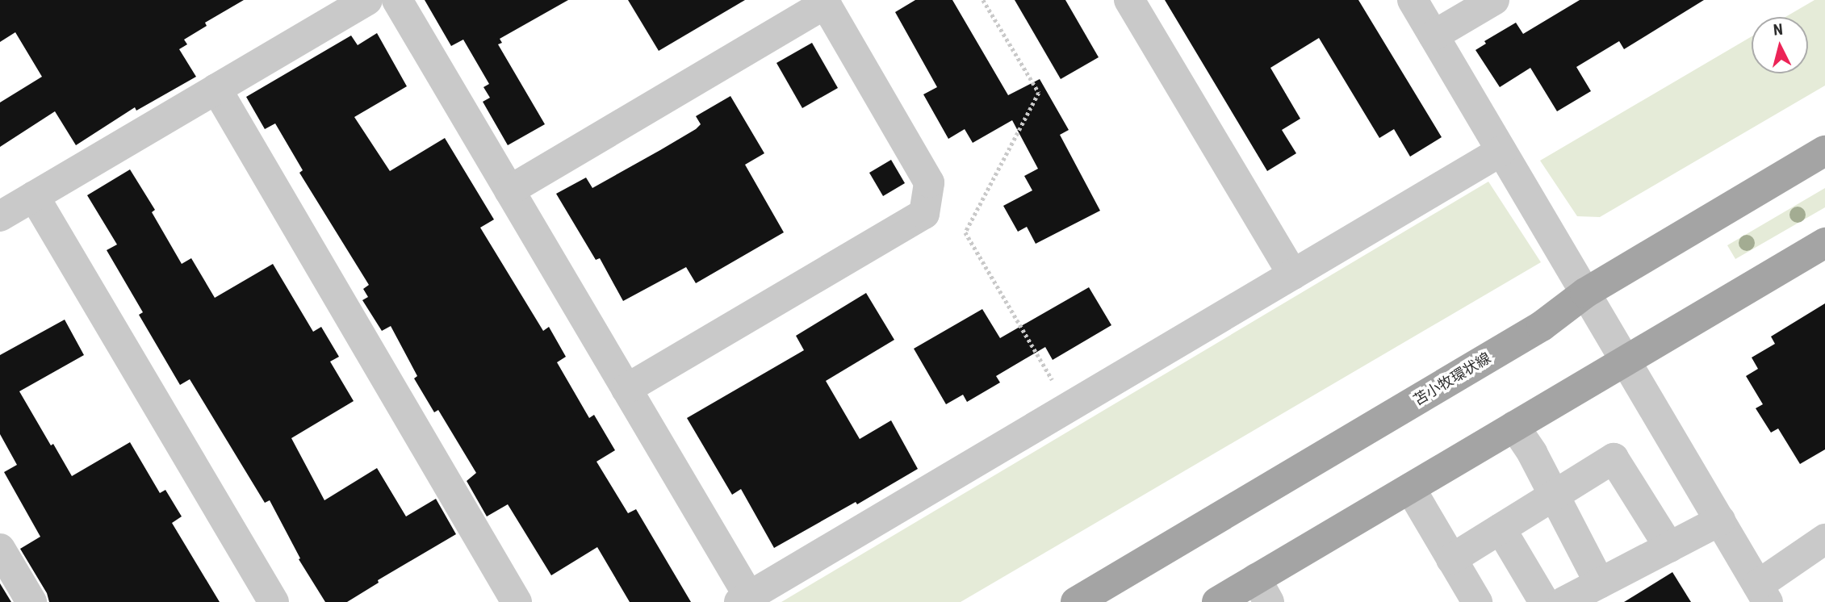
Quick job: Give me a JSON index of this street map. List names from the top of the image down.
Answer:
{
  "streets": {
    "main road": ["苫小牧環状線"]
  },
  "north": "top"
}
